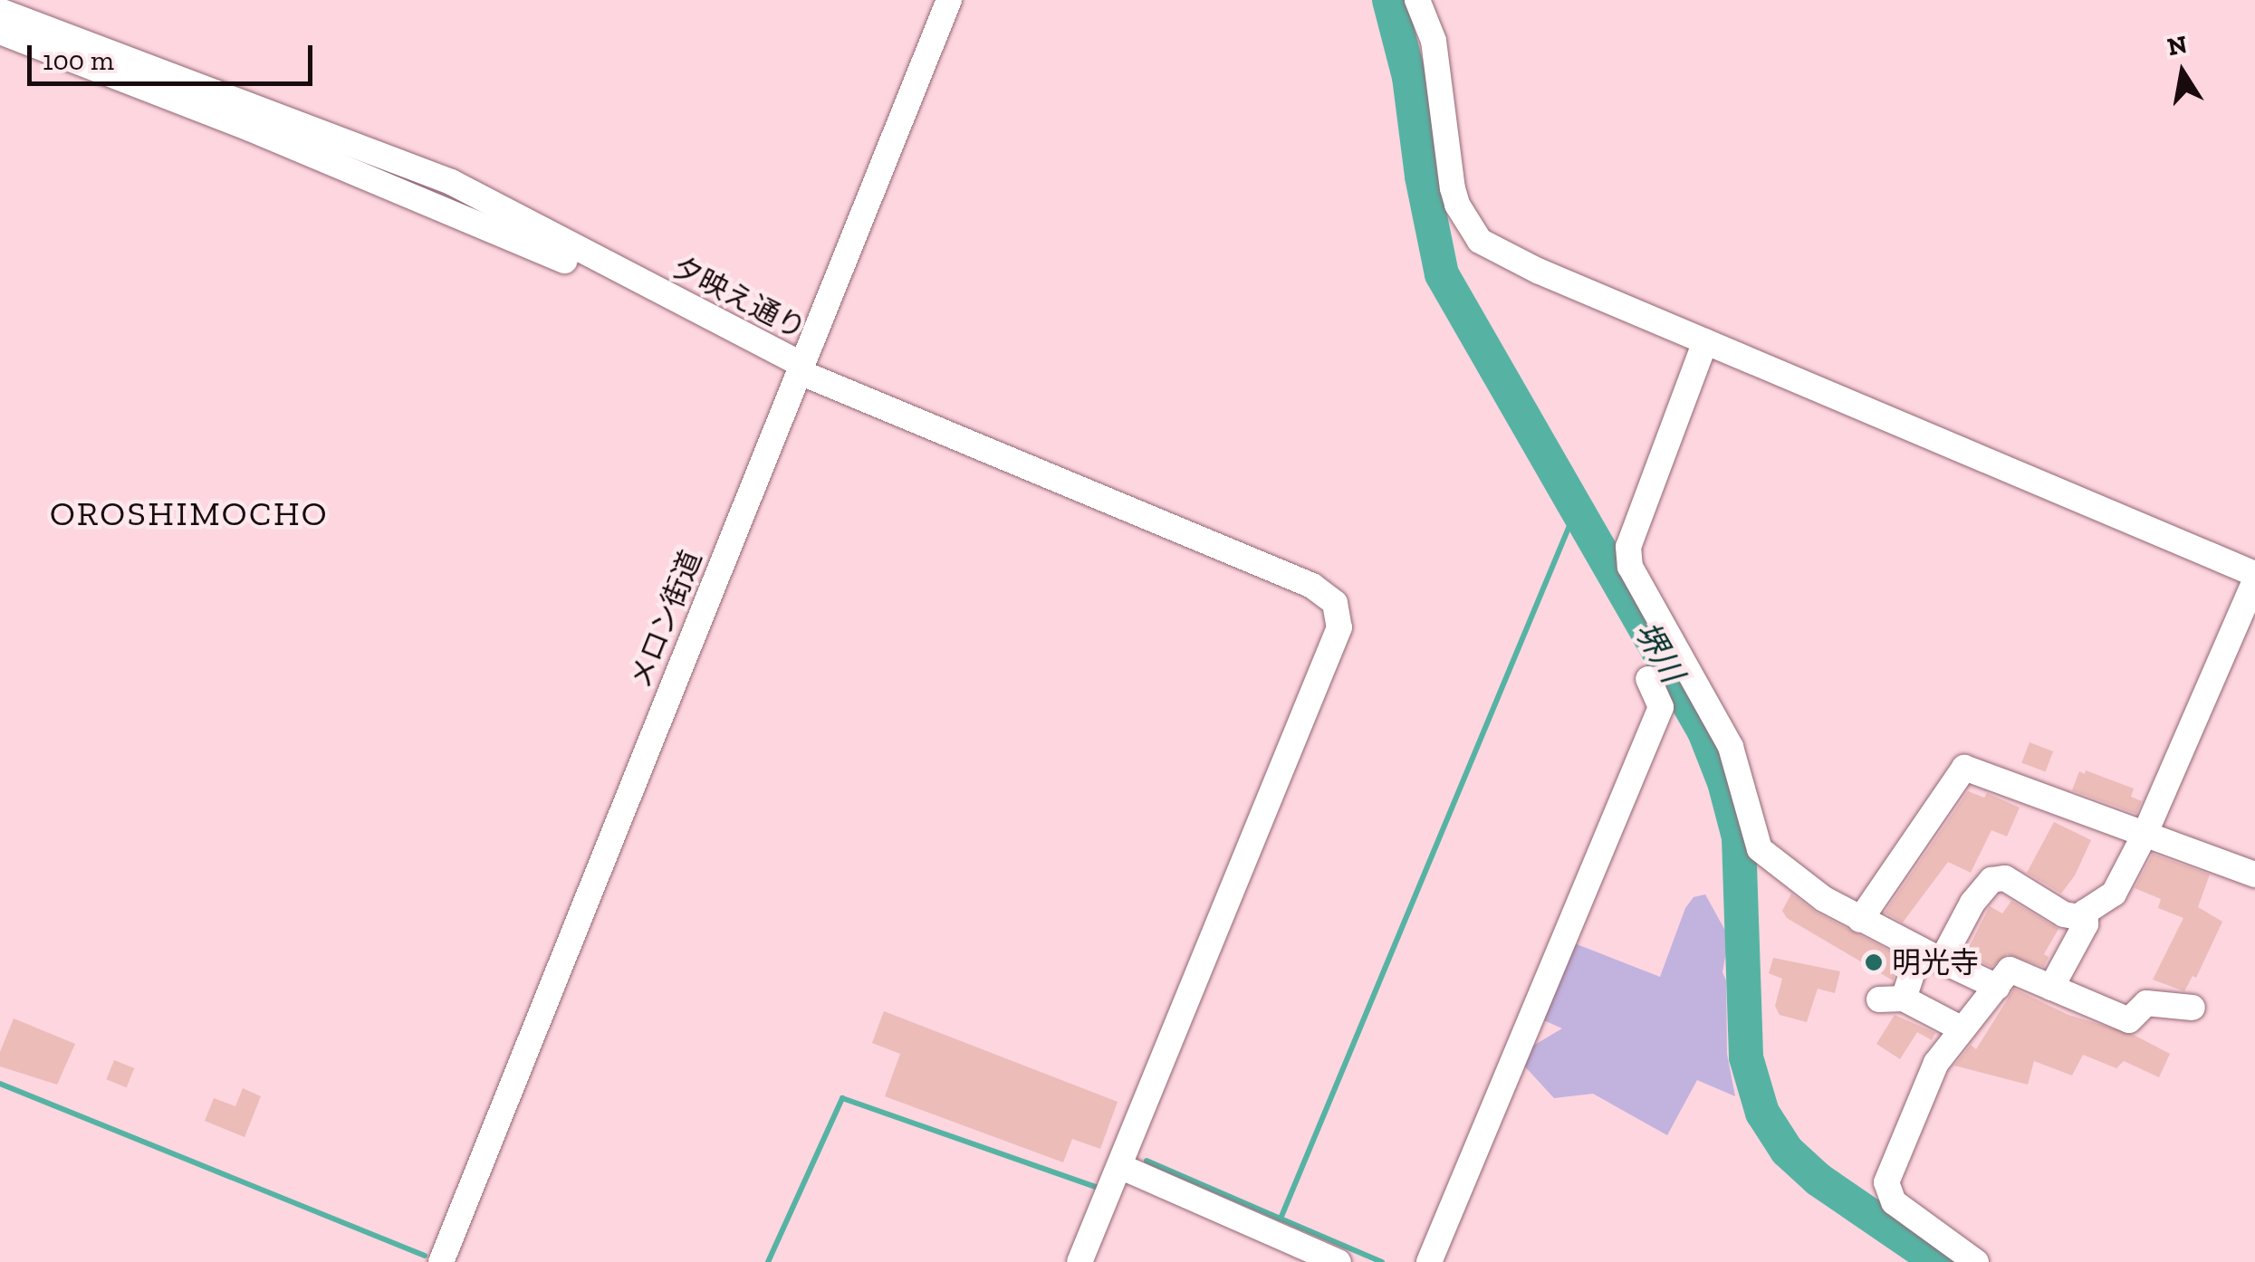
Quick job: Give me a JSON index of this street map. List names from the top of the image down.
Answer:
{
  "streets": {
    "street": ["夕映え通り", "メロン街道"]
  },
  "crossings": [
    ["夕映え通り", "メロン街道"]
  ],
  "districts": ["OROSHIMOCHO"],
  "water": ["堺川"],
  "places": ["明光寺"],
  "scale_bar": "100 m",
  "north": "top"
}
